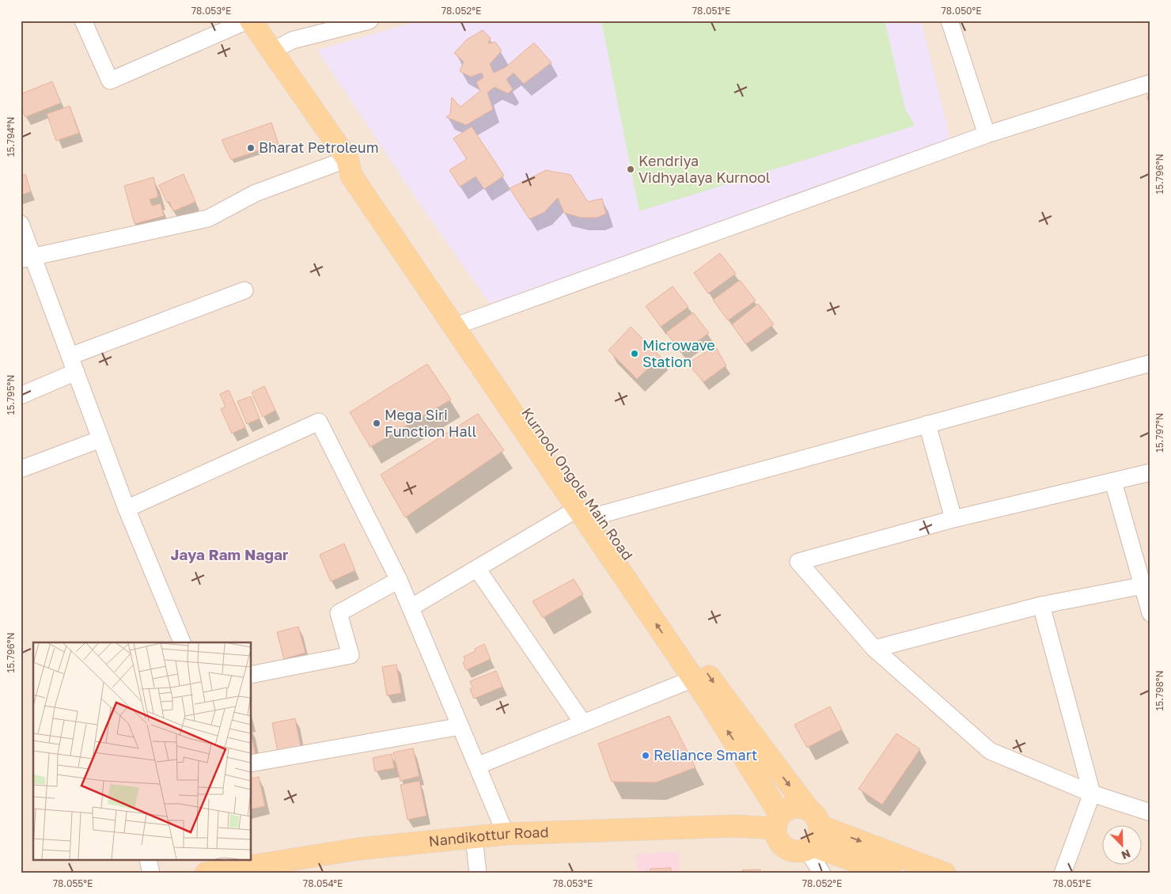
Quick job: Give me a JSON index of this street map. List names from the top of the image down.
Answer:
{
  "streets": {
    "main road": ["Kurnool Ongole Main Road", "Nandikottur Road"]
  },
  "crossings": [
    ["Kurnool Ongole Main Road", "Nandikottur Road"]
  ],
  "districts": ["Jaya Ram Nagar"],
  "places": [
    "Bharat Petroleum",
    "Kendriya Vidhyalaya Kurnool",
    "Microwave Station",
    "Mega Siri Function Hall",
    "Reliance Smart"
  ],
  "north": "bottom right",
  "coordinates": [
    "78.053°E",
    "78.052°E",
    "78.051°E",
    "78.050°E",
    "15.794°N",
    "15.796°N",
    "15.795°N",
    "15.797°N",
    "15.798°N",
    "78.055°E",
    "78.054°E"
  ]
}
